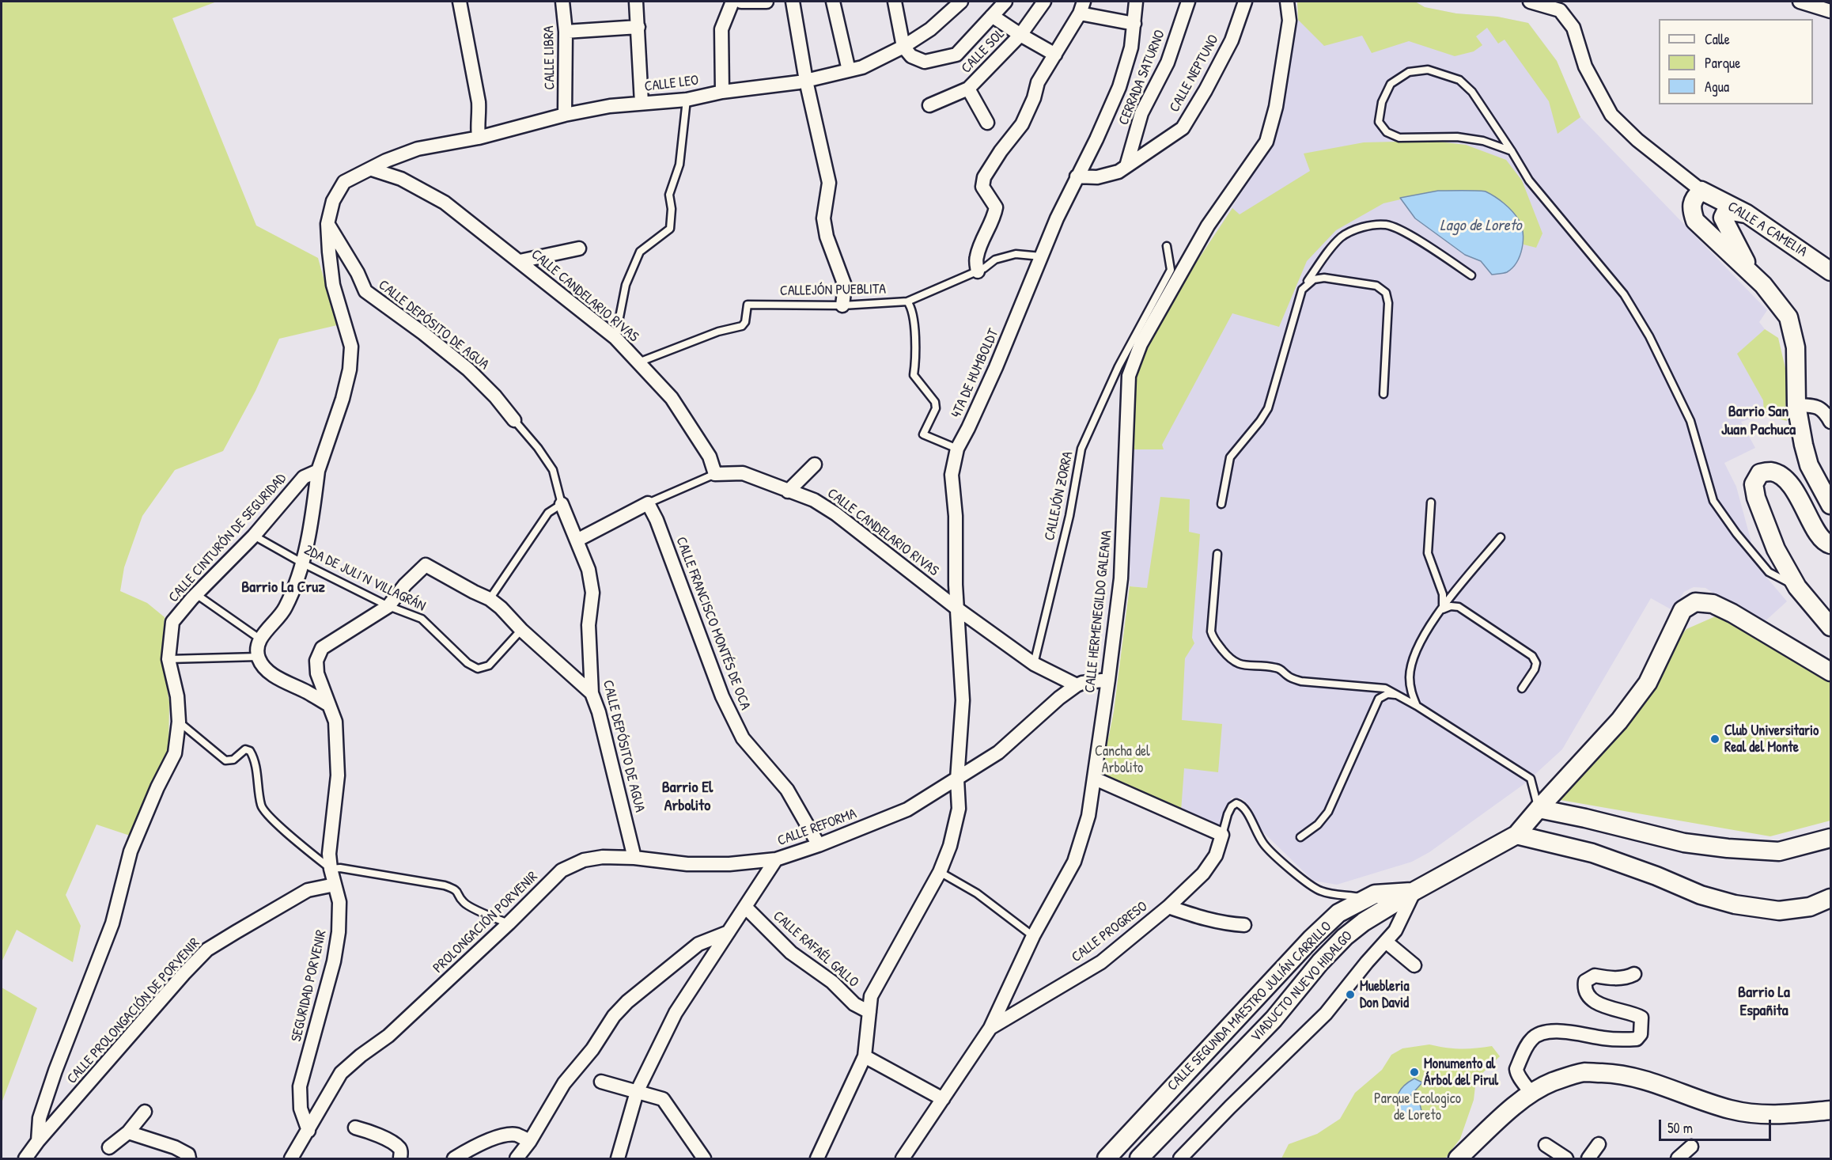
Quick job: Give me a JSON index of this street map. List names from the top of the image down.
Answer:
{
  "streets": {
    "main road": ["CALLE A CAMELIA", "VIADUCTO NUEVO HIDALGO", "CALLE SEGUNDA MAESTRO JULIÁN CARRILLO"],
    "street": [
      "CALLE SOL",
      "CALLE LIBRA",
      "CALLE NEPTUNO",
      "CERRADA SATURNO",
      "CALLE LEO",
      "CALLE CANDELARIO RIVAS",
      "CALLE DEPÓSITO DE AGUA",
      "4TA DE HUMBOLDT",
      "CALLE CINTURÓN DE SEGURIDAD",
      "CALLE HERMENEGILDO GALEANA",
      "CALLE FRANCISCO MONTÉS DE OCA",
      "CALLE REFORMA",
      "PROLONGACIÓN PORVENIR",
      "CALLE PROGRESO",
      "CALLE RAFAÉL GALLO",
      "SEGURIDAD PORVENIR",
      "CALLE PROLONGACIÓN DE PORVENIR"
    ],
    "lane": ["CALLEJÓN PUEBLITA", "CALLEJÓN ZORRA", "2DA DE JULI´N VILLAGRÁN"]
  },
  "crossings": [
    ["CALLE LIBRA", "CALLE LEO"],
    ["CALLE NEPTUNO", "CERRADA SATURNO"],
    ["CALLE NEPTUNO", "4TA DE HUMBOLDT"],
    ["CALLE LEO", "CALLE CANDELARIO RIVAS"],
    ["CALLEJÓN PUEBLITA", "CALLE CANDELARIO RIVAS"],
    ["CALLEJÓN PUEBLITA", "4TA DE HUMBOLDT"],
    ["CALLE CANDELARIO RIVAS", "4TA DE HUMBOLDT"],
    ["CALLE CANDELARIO RIVAS", "CALLEJÓN ZORRA"],
    ["CALLE CANDELARIO RIVAS", "CALLE REFORMA"],
    ["CALLE DEPÓSITO DE AGUA", "PROLONGACIÓN PORVENIR"],
    ["4TA DE HUMBOLDT", "CALLE REFORMA"],
    ["4TA DE HUMBOLDT", "CALLE RAFAÉL GALLO"],
    ["CALLEJÓN ZORRA", "CALLE HERMENEGILDO GALEANA"],
    ["CALLE CINTURÓN DE SEGURIDAD", "2DA DE JULI´N VILLAGRÁN"],
    ["2DA DE JULI´N VILLAGRÁN", "SEGURIDAD PORVENIR"],
    ["CALLE HERMENEGILDO GALEANA", "CALLE REFORMA"],
    ["CALLE HERMENEGILDO GALEANA", "CALLE PROGRESO"],
    ["CALLE FRANCISCO MONTÉS DE OCA", "CALLE REFORMA"],
    ["CALLE REFORMA", "PROLONGACIÓN PORVENIR"],
    ["CALLE REFORMA", "CALLE RAFAÉL GALLO"],
    ["PROLONGACIÓN PORVENIR", "SEGURIDAD PORVENIR"],
    ["SEGURIDAD PORVENIR", "CALLE PROLONGACIÓN DE PORVENIR"],
    ["VIADUCTO NUEVO HIDALGO", "CALLE SEGUNDA MAESTRO JULIÁN CARRILLO"]
  ],
  "districts": [
    "Barrio San Juan Pachuca",
    "Barrio La Cruz",
    "Barrio El Arbolito",
    "Barrio La Españita"
  ],
  "water": ["Lago de Loreto"],
  "parks": ["Cancha del Arbolito", "Parque Ecologico de Loreto"],
  "places": ["Club Universitario Real del Monte", "Muebleria Don David", "Monumento al Árbol del Pirul"],
  "legend": ["Calle", "Parque", "Agua"],
  "scale_bar": "50 m"
}
